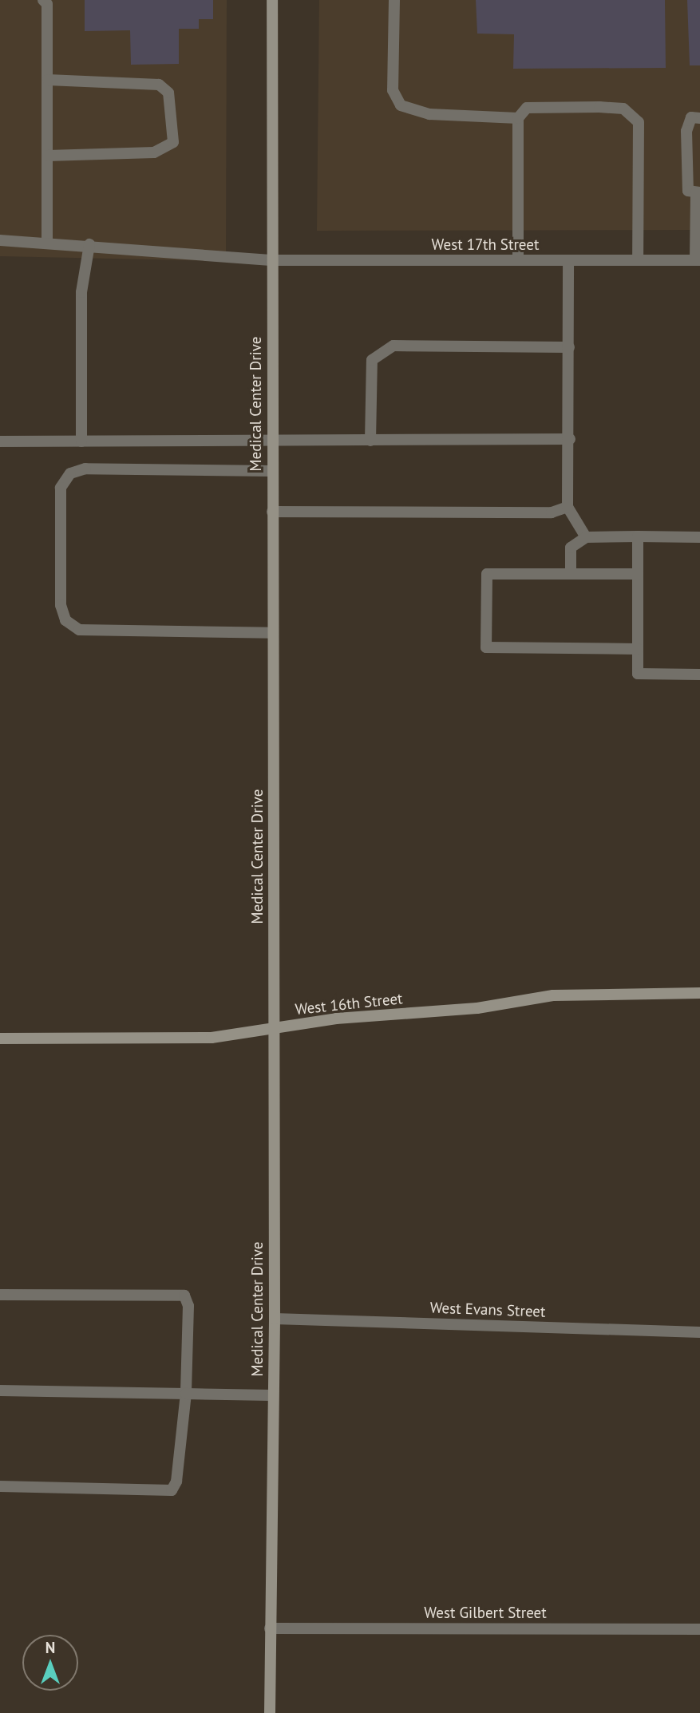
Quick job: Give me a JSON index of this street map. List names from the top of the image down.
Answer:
{
  "streets": {
    "street": [
      "West 17th Street",
      "Medical Center Drive",
      "West 16th Street",
      "West Evans Street",
      "West Gilbert Street"
    ]
  },
  "crossings": [
    ["West 17th Street", "Medical Center Drive"],
    ["Medical Center Drive", "West 16th Street"],
    ["Medical Center Drive", "West Evans Street"],
    ["Medical Center Drive", "West Gilbert Street"]
  ],
  "north": "top"
}
